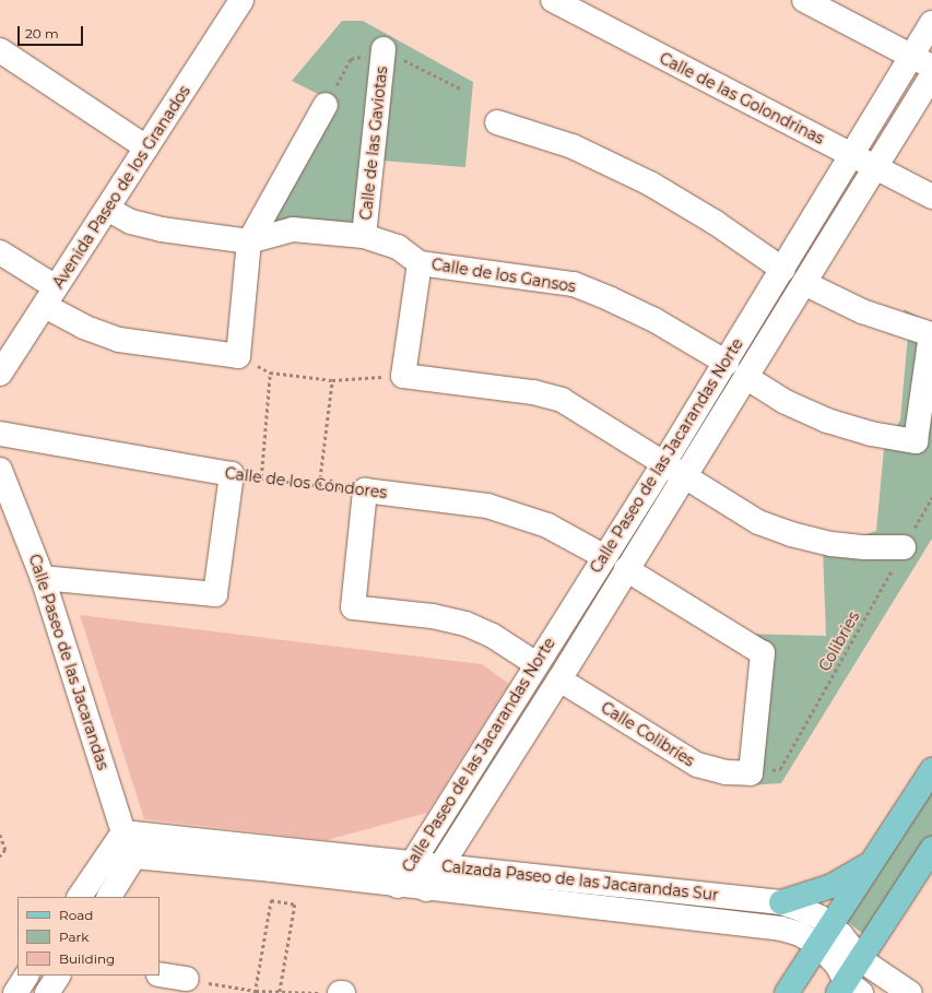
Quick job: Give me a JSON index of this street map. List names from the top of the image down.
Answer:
{
  "streets": {
    "street": [
      "Calle de las Golondrinas",
      "Calle de las Gaviotas",
      "Avenida Paseo de los Granados",
      "Calle de los Gansos",
      "Calle Paseo de las Jacarandas Norte",
      "Calle de los Cóndores",
      "Calle Paseo de las Jacarandas",
      "Calle Colibríes",
      "Calzada Paseo de las Jacarandas Sur"
    ],
    "path": ["Colibries"]
  },
  "crossings": [
    ["Calle de las Golondrinas", "Calle Paseo de las Jacarandas Norte"],
    ["Calle de las Gaviotas", "Calle de los Gansos"],
    ["Avenida Paseo de los Granados", "Calle de los Gansos"],
    ["Calle de los Gansos", "Calle Paseo de las Jacarandas Norte"],
    ["Calle Paseo de las Jacarandas Norte", "Calle de los Cóndores"],
    ["Calle Paseo de las Jacarandas Norte", "Calle Colibríes"],
    ["Calle Paseo de las Jacarandas Norte", "Calzada Paseo de las Jacarandas Sur"],
    ["Colibries", "Calle Colibríes"],
    ["Calle Paseo de las Jacarandas", "Calzada Paseo de las Jacarandas Sur"]
  ],
  "legend": ["Road", "Park", "Building"],
  "scale_bar": "20 m"
}
